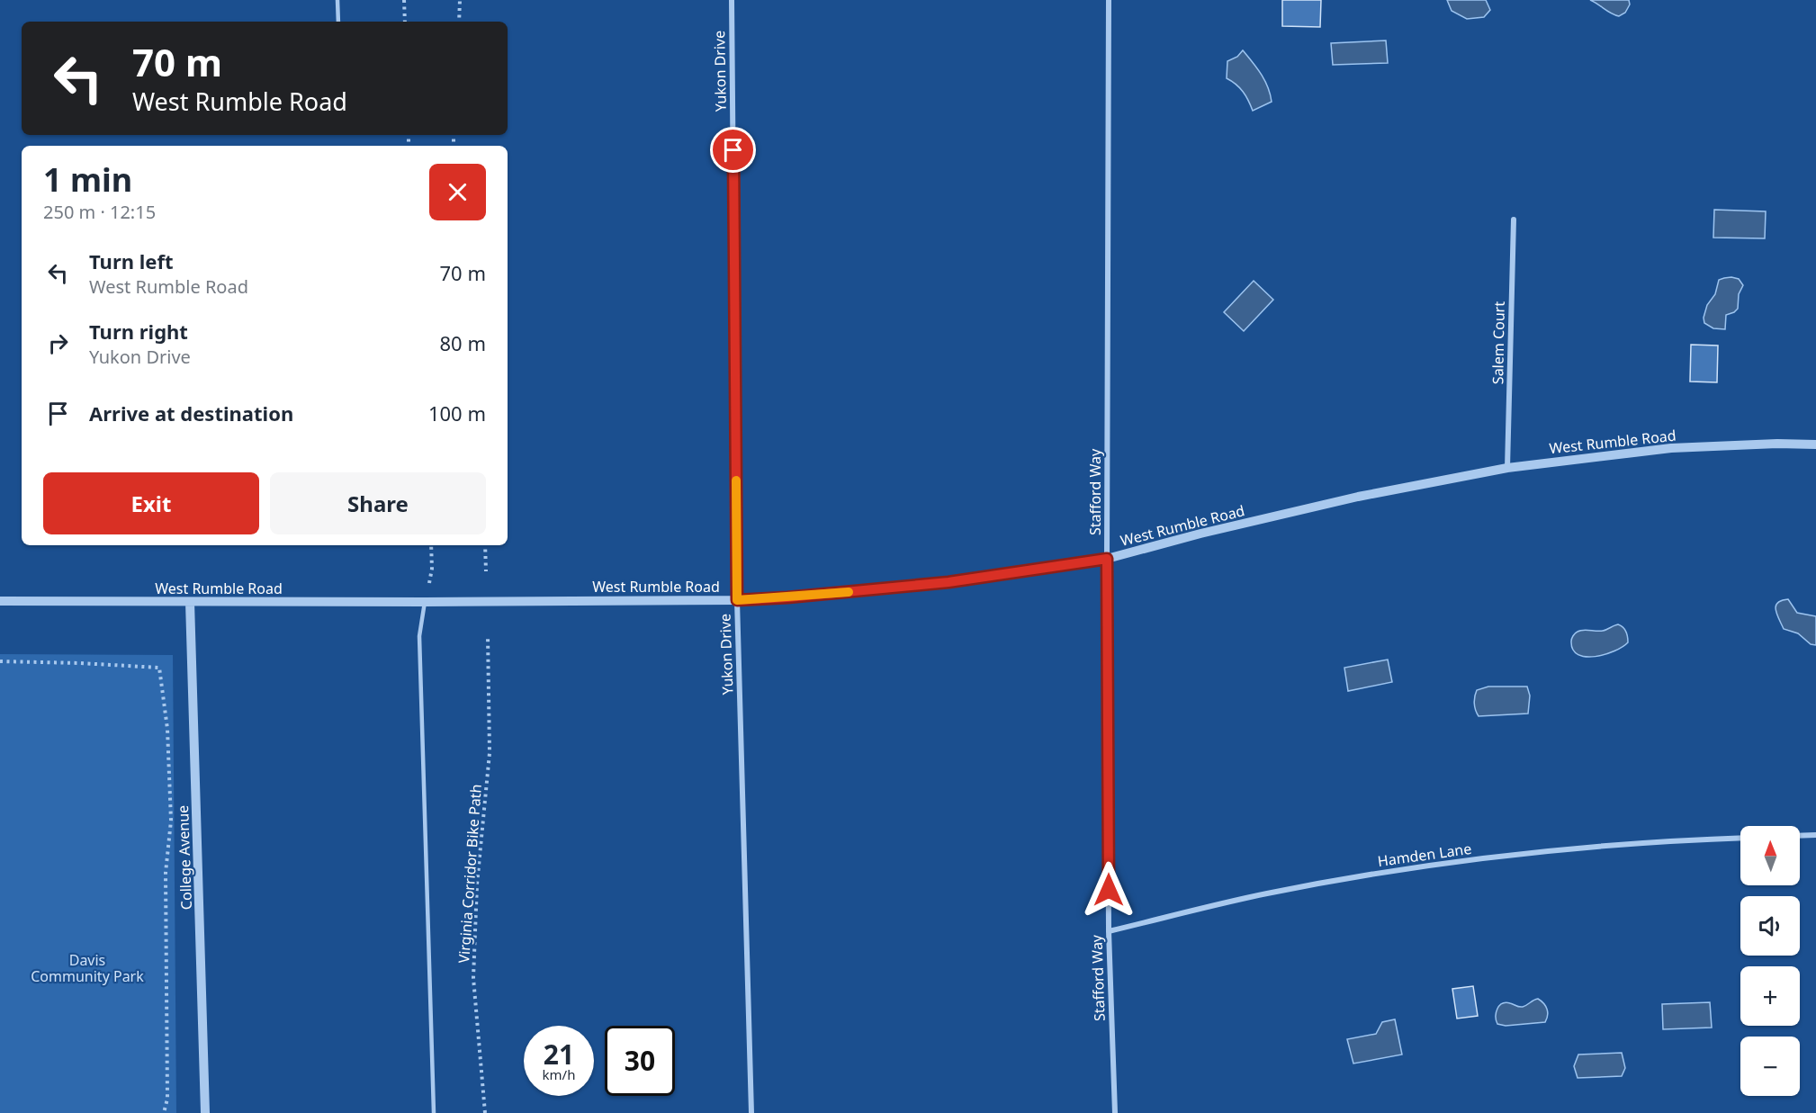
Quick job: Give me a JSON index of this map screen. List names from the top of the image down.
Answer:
{
  "streets": {
    "street": [
      "Yukon Drive",
      "Salem Court",
      "West Rumble Road",
      "Stafford Way",
      "Hamden Lane",
      "College Avenue"
    ],
    "path": ["Virginia Corridor Bike Path"]
  },
  "crossings": [
    ["Yukon Drive", "West Rumble Road"],
    ["Salem Court", "West Rumble Road"],
    ["West Rumble Road", "Stafford Way"],
    ["West Rumble Road", "College Avenue"],
    ["Stafford Way", "Hamden Lane"]
  ],
  "parks": ["Davis Community Park"],
  "north": "top",
  "page": {
    "turn": ["70 m", "West Rumble Road"],
    "heading": ["1 min", "250 m · 12:15"],
    "list": [
      {
        "name": "Turn left",
        "note": "West Rumble Road",
        "value": "70 m"
      },
      {
        "name": "Turn right",
        "note": "Yukon Drive",
        "value": "80 m"
      },
      {
        "name": "Arrive at destination",
        "value": "100 m"
      }
    ],
    "buttons": ["Exit", "Share"],
    "map_buttons": ["+", "−"],
    "speed": "21 km/h",
    "limit": "30"
  }
}
